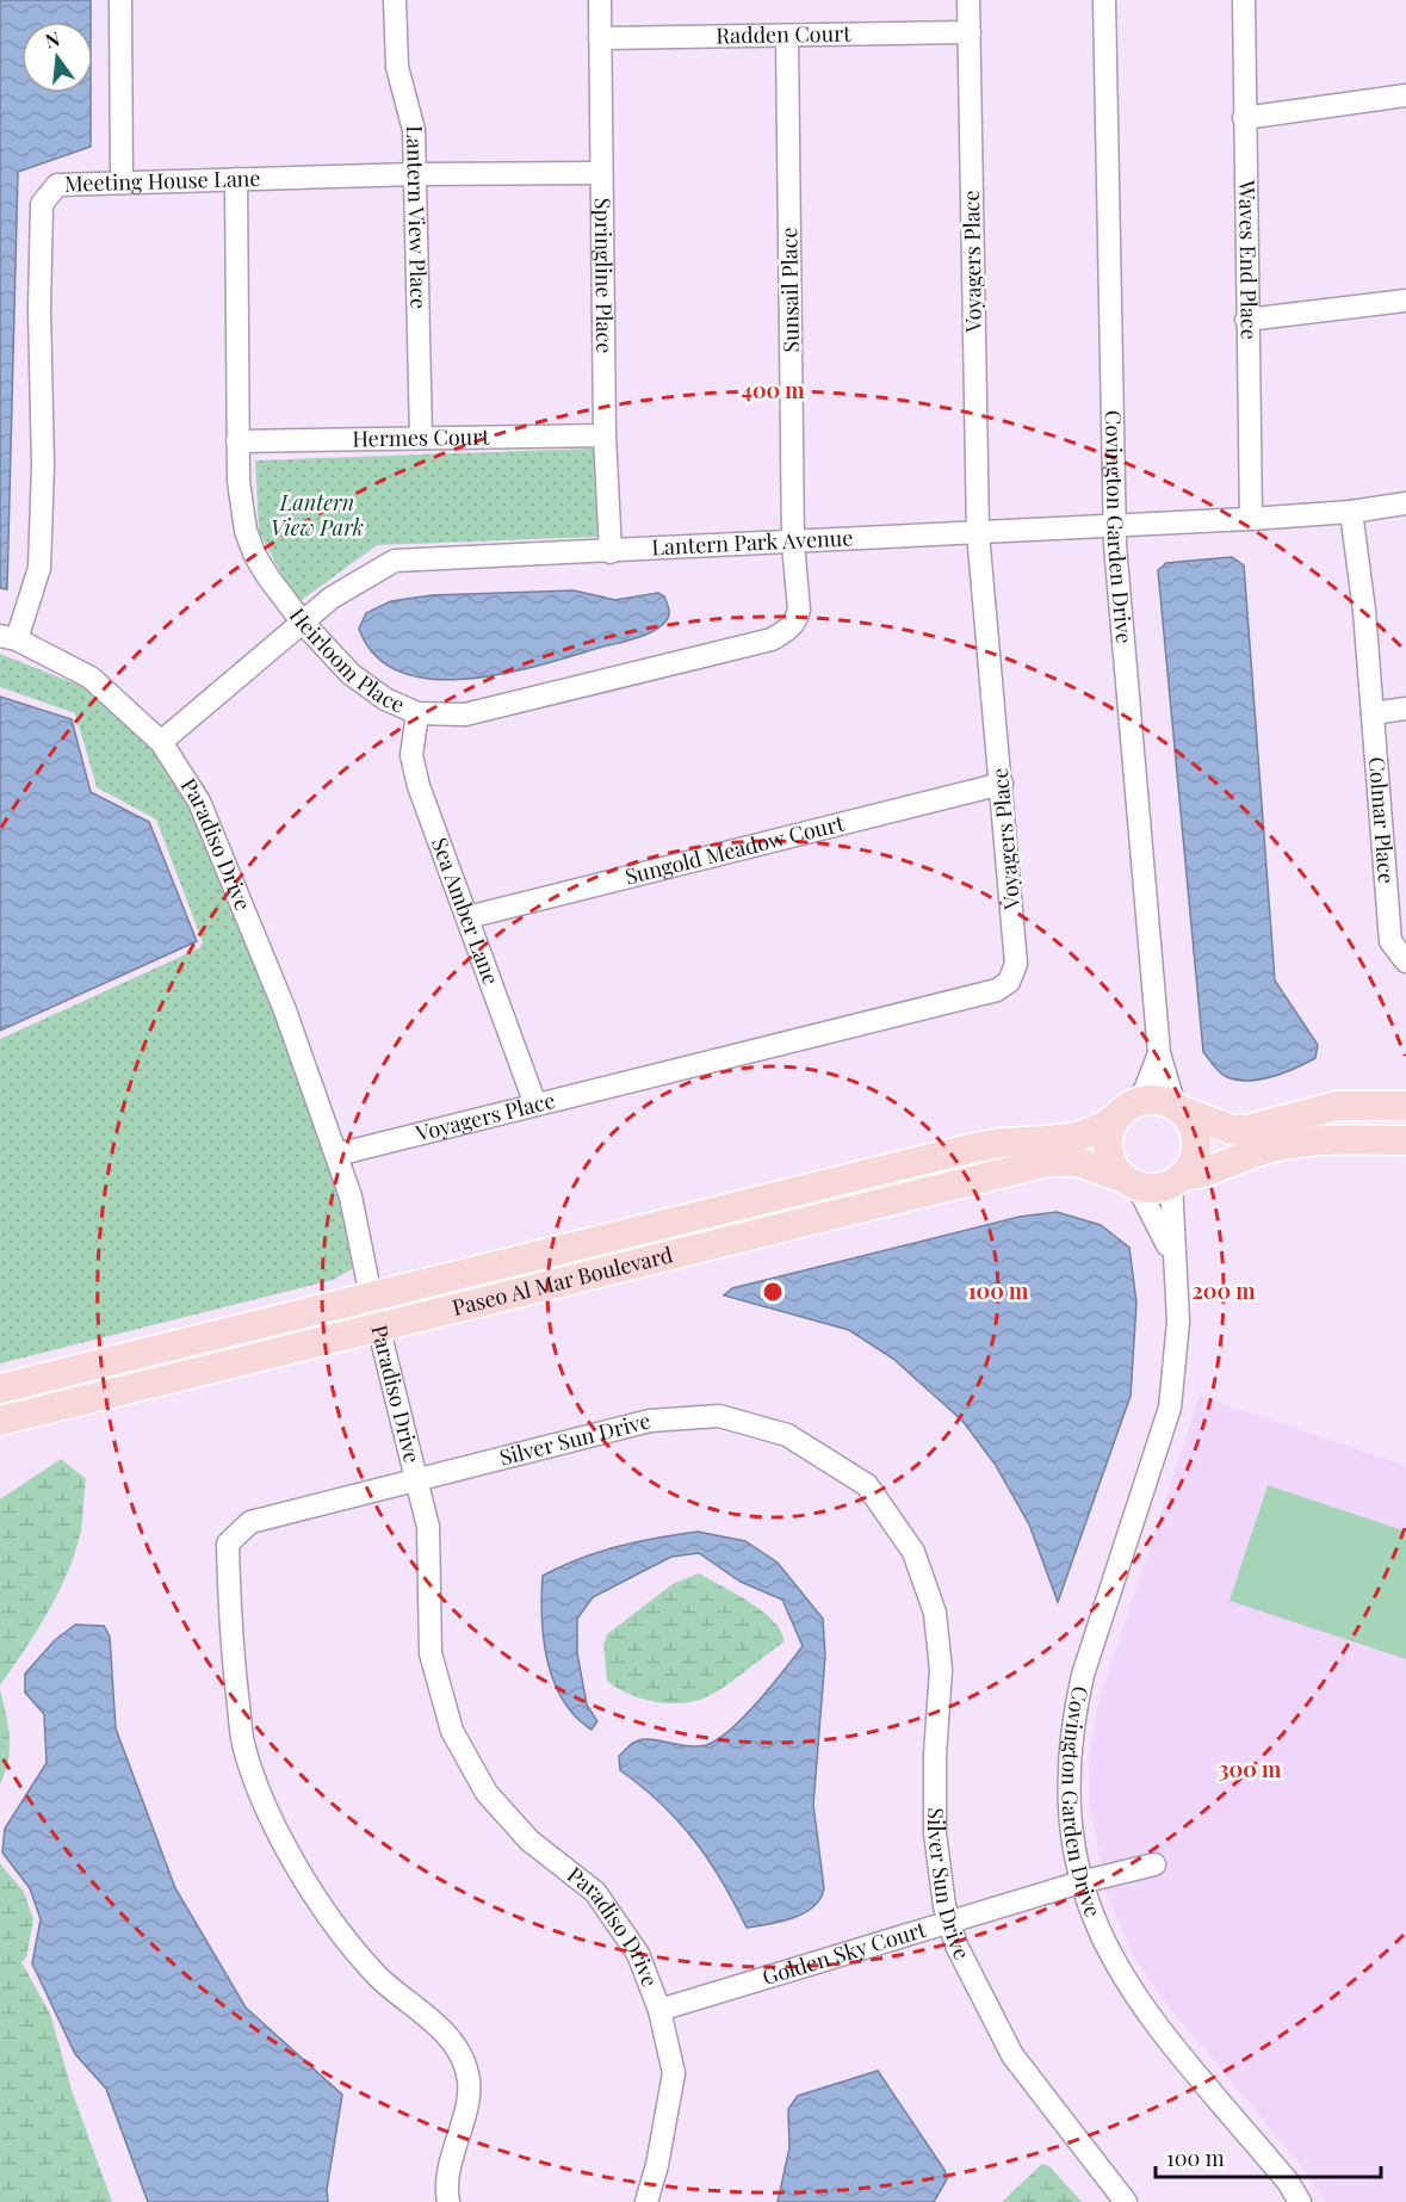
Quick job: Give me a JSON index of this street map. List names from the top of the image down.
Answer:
{
  "streets": {
    "main road": ["Paseo Al Mar Boulevard"],
    "street": [
      "Radden Court",
      "Meeting House Lane",
      "Lantern View Place",
      "Waves End Place",
      "Voyagers Place",
      "Springline Place",
      "Sunsail Place",
      "Hermes Court",
      "Covington Garden Drive",
      "Lantern Park Avenue",
      "Heirloom Place",
      "Colmar Place",
      "Paradiso Drive",
      "Sungold Meadow Court",
      "Sea Amber Lane",
      "Silver Sun Drive",
      "Golden Sky Court"
    ]
  },
  "crossings": [
    ["Radden Court", "Voyagers Place"],
    ["Radden Court", "Springline Place"],
    ["Radden Court", "Sunsail Place"],
    ["Meeting House Lane", "Lantern View Place"],
    ["Meeting House Lane", "Springline Place"],
    ["Meeting House Lane", "Heirloom Place"],
    ["Meeting House Lane", "Paradiso Drive"],
    ["Lantern View Place", "Hermes Court"],
    ["Waves End Place", "Lantern Park Avenue"],
    ["Voyagers Place", "Lantern Park Avenue"],
    ["Voyagers Place", "Paradiso Drive"],
    ["Voyagers Place", "Sungold Meadow Court"],
    ["Voyagers Place", "Sea Amber Lane"],
    ["Springline Place", "Hermes Court"],
    ["Springline Place", "Lantern Park Avenue"],
    ["Sunsail Place", "Lantern Park Avenue"],
    ["Sunsail Place", "Heirloom Place"],
    ["Hermes Court", "Heirloom Place"],
    ["Covington Garden Drive", "Lantern Park Avenue"],
    ["Covington Garden Drive", "Paseo Al Mar Boulevard"],
    ["Covington Garden Drive", "Golden Sky Court"],
    ["Lantern Park Avenue", "Heirloom Place"],
    ["Lantern Park Avenue", "Colmar Place"],
    ["Lantern Park Avenue", "Paradiso Drive"],
    ["Heirloom Place", "Sea Amber Lane"],
    ["Paradiso Drive", "Paseo Al Mar Boulevard"],
    ["Paradiso Drive", "Silver Sun Drive"],
    ["Paradiso Drive", "Golden Sky Court"],
    ["Sungold Meadow Court", "Sea Amber Lane"],
    ["Silver Sun Drive", "Golden Sky Court"]
  ],
  "parks": ["Lantern View Park"],
  "scale_bar": "100 m",
  "north": "top",
  "rings": [
    "400 m",
    "100 m",
    "200 m",
    "300 m"
  ]
}
